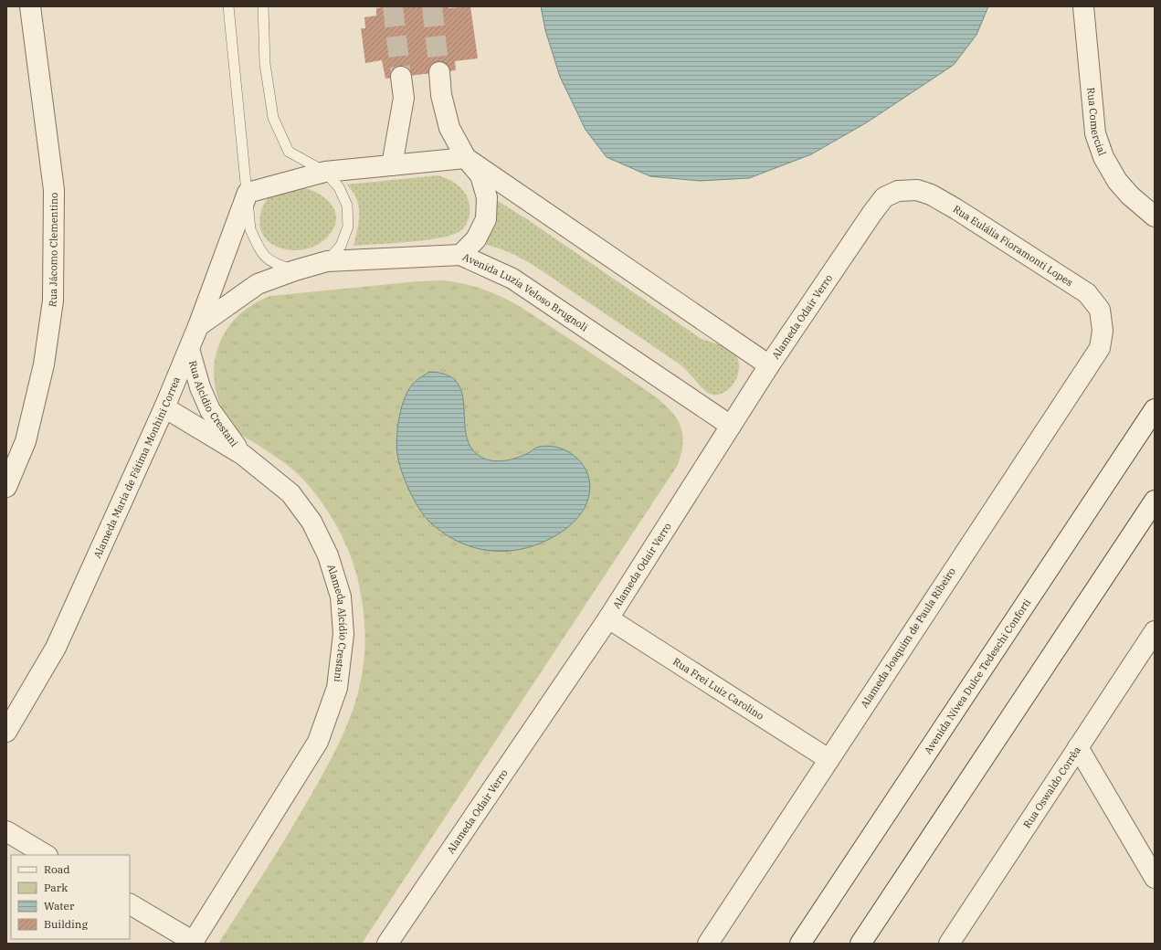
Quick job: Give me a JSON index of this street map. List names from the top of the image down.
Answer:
{
  "streets": {
    "street": [
      "Rua Comercial",
      "Rua Eulália Fioramonti Lopes",
      "Rua Jácomo Clementino",
      "Avenida Luzia Veloso Brugnoli",
      "Alameda Odair Verro",
      "Rua Alcidio Crestani",
      "Alameda Maria de Fátima Monhini Correa",
      "Alameda Alcídio Crestani",
      "Alameda Joaquim de Paula Ribeiro",
      "Avenida Nívea Dulce Tedeschi Conforti",
      "Rua Frei Luiz Carolino",
      "Rua Oswaldo Corrêa"
    ]
  },
  "crossings": [
    ["Rua Eulália Fioramonti Lopes", "Alameda Odair Verro"],
    ["Rua Eulália Fioramonti Lopes", "Alameda Joaquim de Paula Ribeiro"],
    ["Avenida Luzia Veloso Brugnoli", "Alameda Odair Verro"],
    ["Avenida Luzia Veloso Brugnoli", "Alameda Maria de Fátima Monhini Correa"],
    ["Alameda Odair Verro", "Rua Frei Luiz Carolino"],
    ["Rua Alcidio Crestani", "Alameda Maria de Fátima Monhini Correa"],
    ["Rua Alcidio Crestani", "Alameda Alcídio Crestani"],
    ["Alameda Maria de Fátima Monhini Correa", "Alameda Alcídio Crestani"],
    ["Alameda Joaquim de Paula Ribeiro", "Rua Frei Luiz Carolino"]
  ],
  "legend": [
    "Road",
    "Park",
    "Water",
    "Building"
  ]
}
